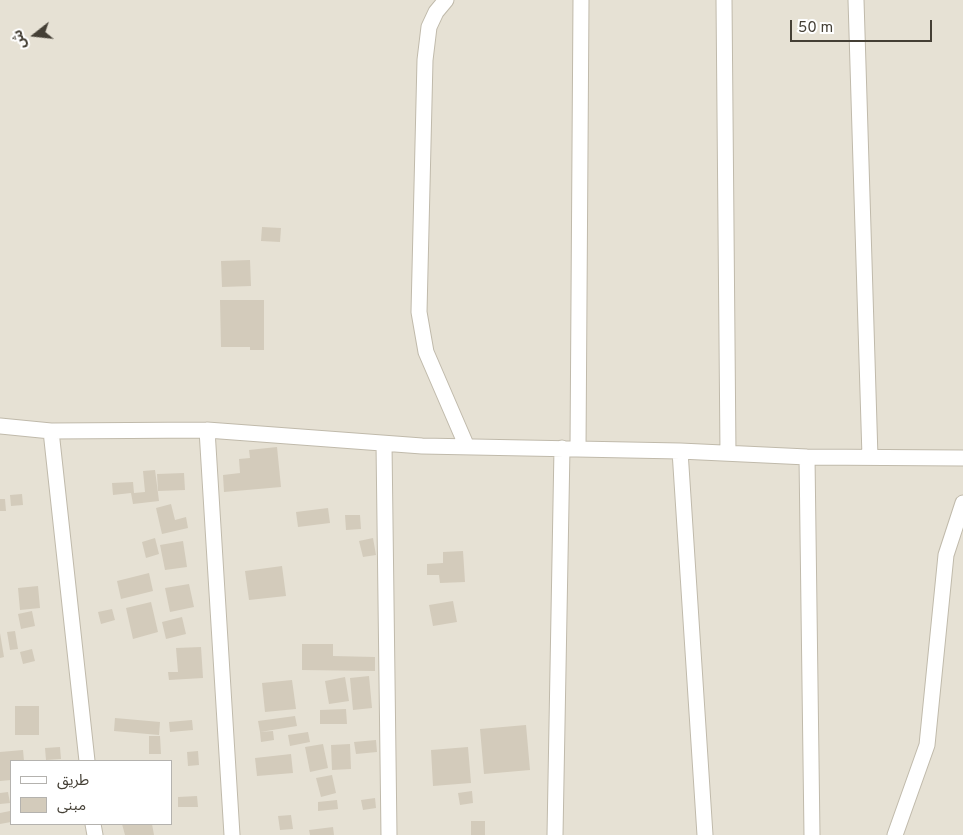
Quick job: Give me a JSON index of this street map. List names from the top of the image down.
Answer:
{
  "legend": ["طريق", "مبنى"],
  "scale_bar": "50 m",
  "north": "left"
}
